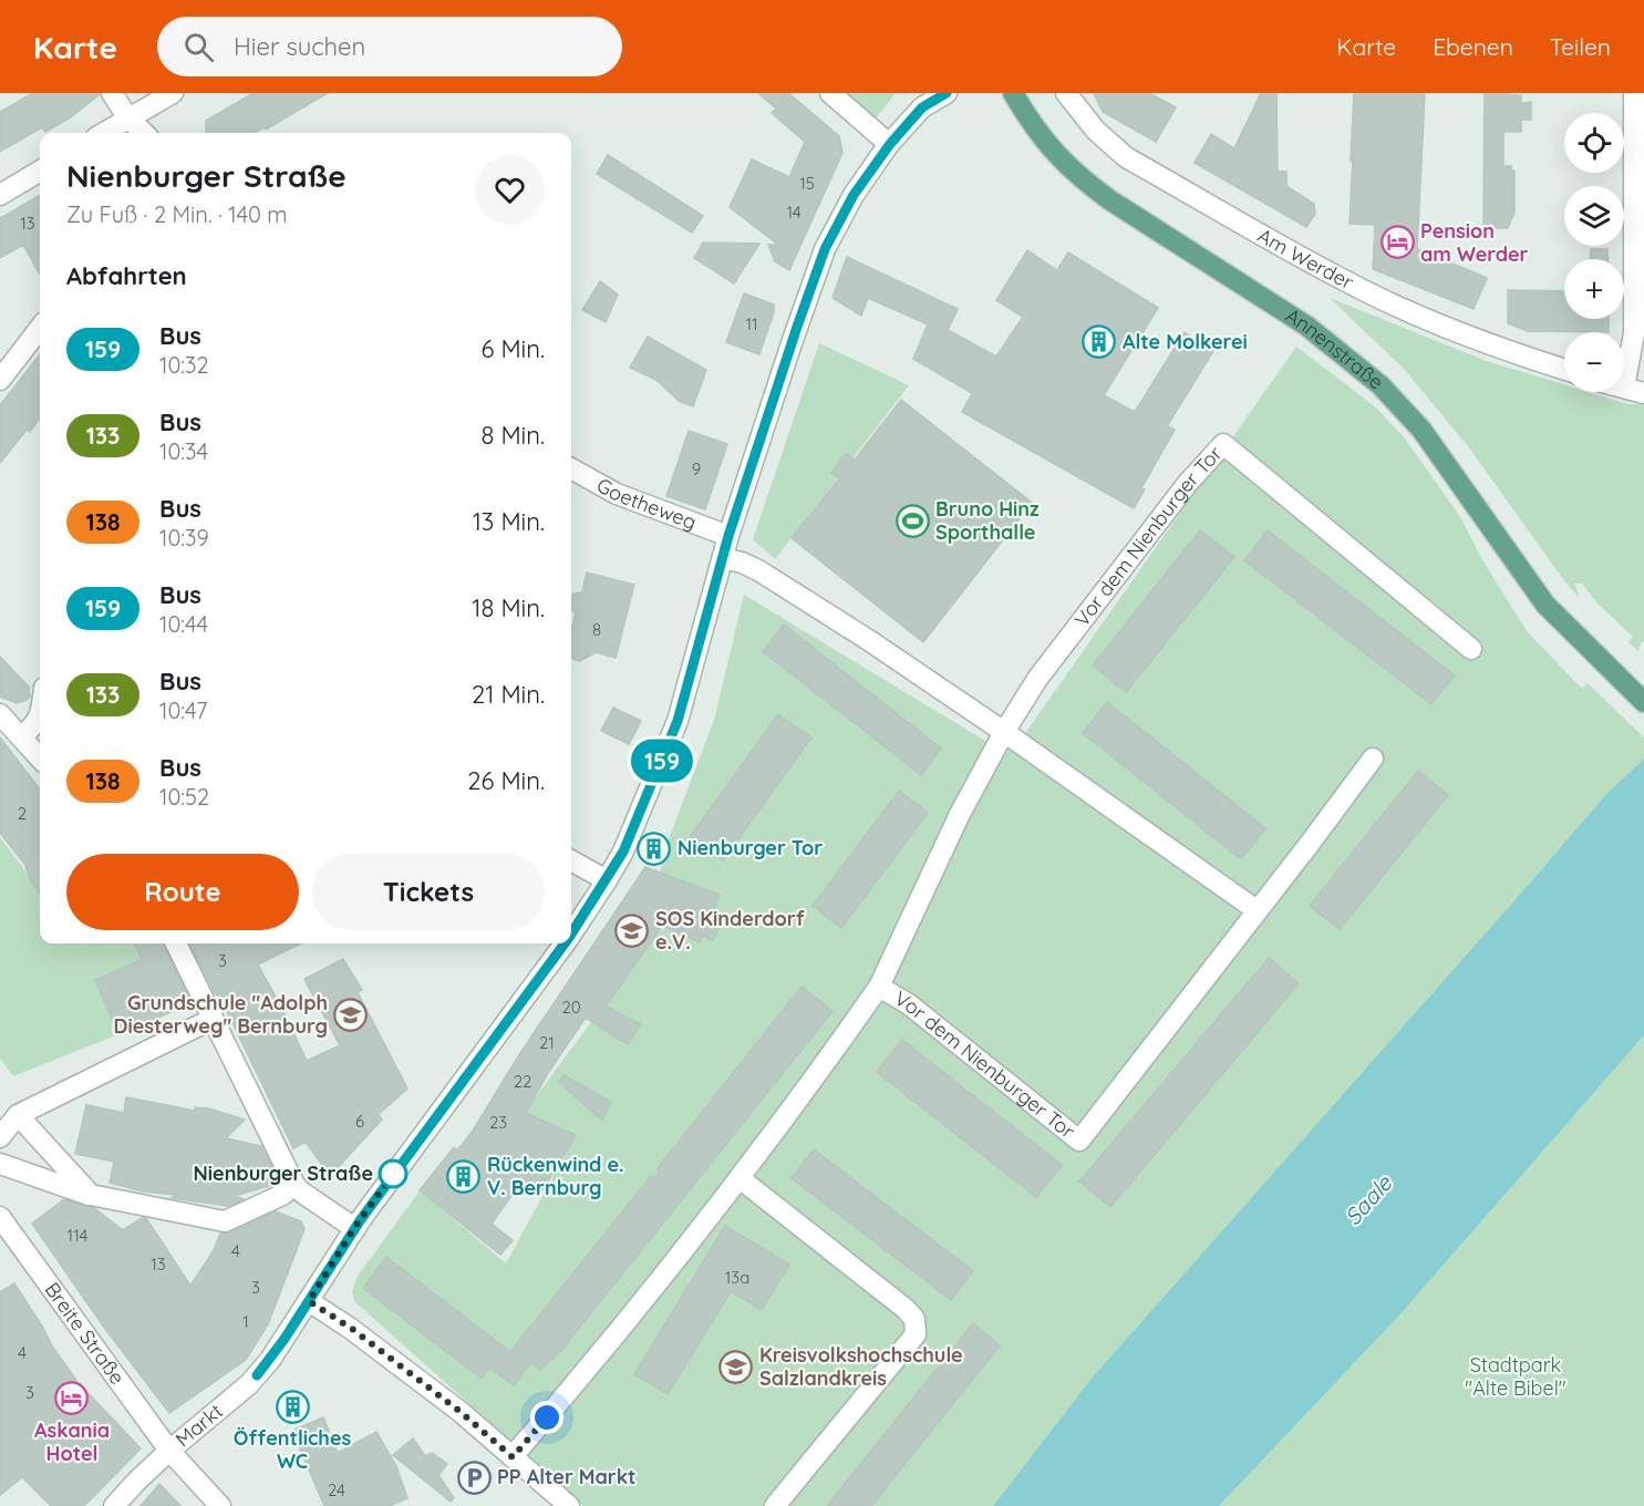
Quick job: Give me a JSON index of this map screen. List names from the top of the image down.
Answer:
{
  "streets": {
    "main road": ["Annenstraße"],
    "street": [
      "Am Werder",
      "Goetheweg",
      "Vor dem Nienburger Tor",
      "Breite Straße",
      "Markt"
    ]
  },
  "crossings": [
    ["Breite Straße", "Markt"]
  ],
  "water": ["Saale"],
  "parks": ["Stadtpark \"Alte Bibel\""],
  "places": {
    "hotel": ["Pension am Werder", "Askania Hotel"],
    "building": [
      "Alte Molkerei",
      "Nienburger Tor",
      "Rückenwind e. V. Bernburg",
      "Öffentliches WC"
    ],
    "sports": ["Bruno Hinz Sporthalle"],
    "school or university": ["SOS Kinderdorf e.V.", "Grundschule \"Adolph Diesterweg\" Bernburg", "Kreisvolkshochschule Salzlandkreis"],
    "other": ["Nienburger Straße"],
    "parking": ["PP Alter Markt"]
  },
  "lines": ["bus line 159"],
  "house_numbers": [
    "15",
    "14",
    "13",
    "11",
    "9",
    "8",
    "2",
    "3",
    "20",
    "21",
    "22",
    "6",
    "23",
    "114",
    "4",
    "13",
    "13a",
    "3",
    "1",
    "4",
    "3",
    "24"
  ],
  "page": {
    "header": "Karte",
    "search": "Hier suchen",
    "nav": ["Karte", "Ebenen", "Teilen"],
    "on_map": "159",
    "map_buttons": ["+", "−"],
    "heading": [
      ["Nienburger Straße", "Zu Fuß · 2 Min. · 140 m"],
      "Abfahrten"
    ],
    "list": [
      {
        "mark": "159",
        "name": "Bus",
        "note": "10:32",
        "value": "6 Min."
      },
      {
        "mark": "133",
        "name": "Bus",
        "note": "10:34",
        "value": "8 Min."
      },
      {
        "mark": "138",
        "name": "Bus",
        "note": "10:39",
        "value": "13 Min."
      },
      {
        "mark": "159",
        "name": "Bus",
        "note": "10:44",
        "value": "18 Min."
      },
      {
        "mark": "133",
        "name": "Bus",
        "note": "10:47",
        "value": "21 Min."
      },
      {
        "mark": "138",
        "name": "Bus",
        "note": "10:52",
        "value": "26 Min."
      }
    ],
    "buttons": ["Route", "Tickets"]
  }
}
